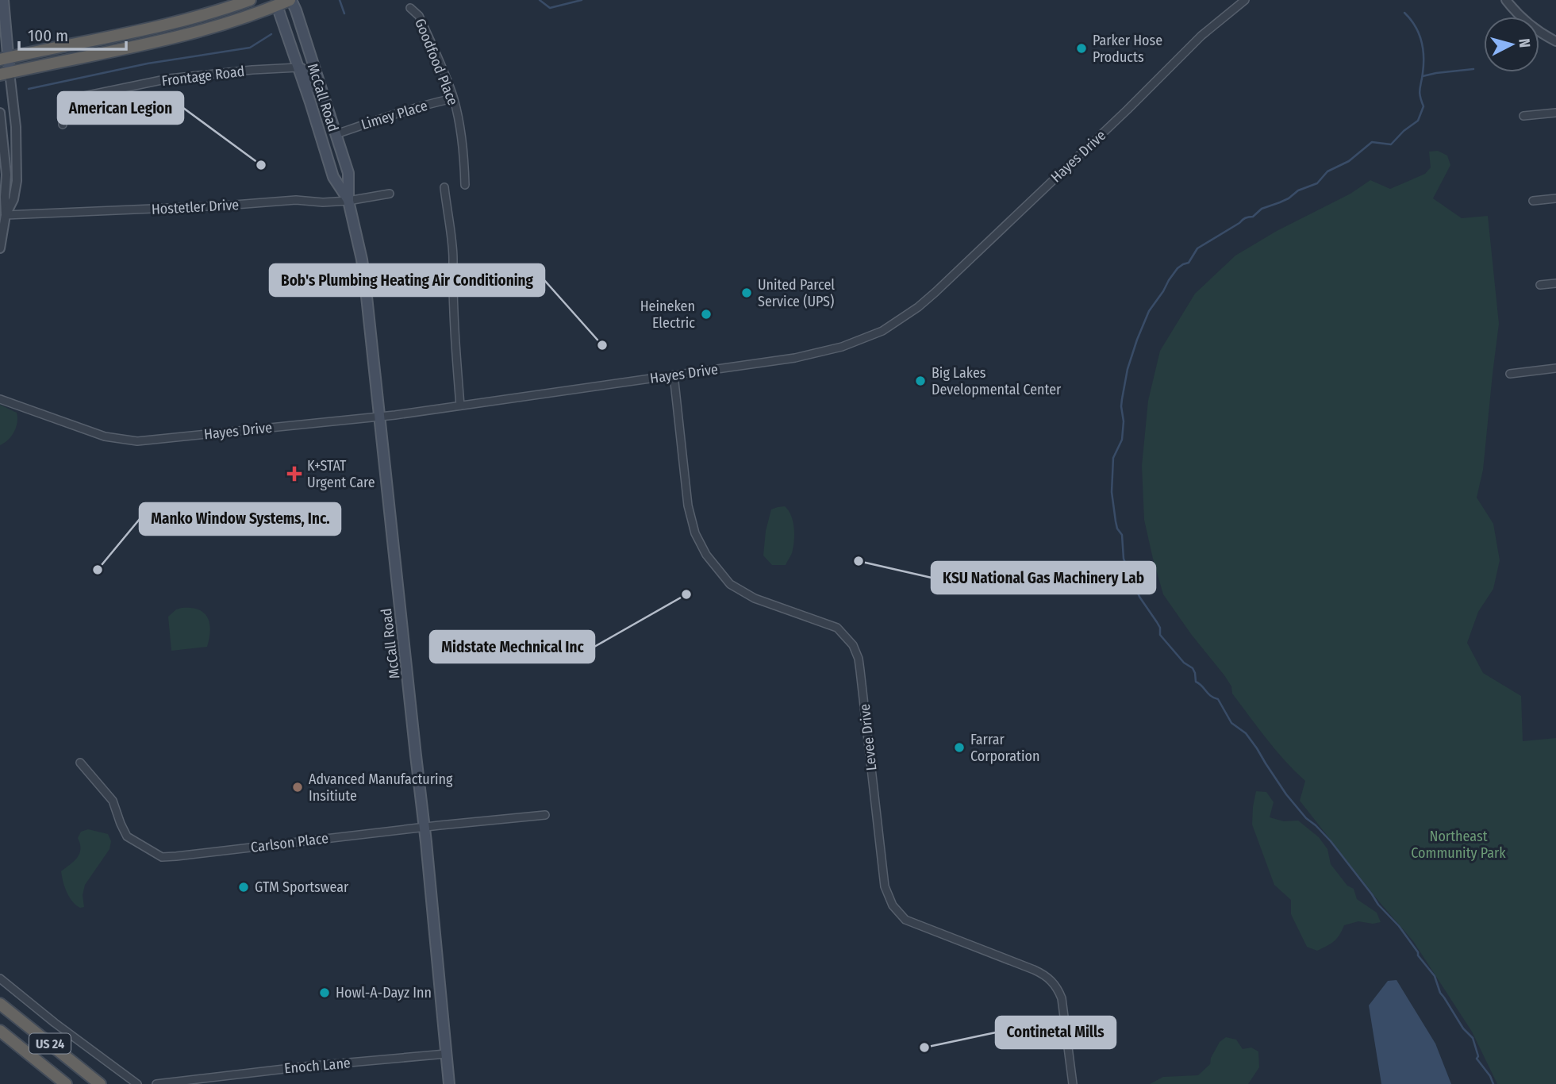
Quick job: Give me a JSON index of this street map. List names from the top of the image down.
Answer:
{
  "streets": {
    "highway": ["US 24"],
    "main road": ["McCall Road"],
    "street": [
      "Goodfood Place",
      "Frontage Road",
      "Limey Place",
      "Hayes Drive",
      "Hostetler Drive",
      "Levee Drive",
      "Carlson Place",
      "Enoch Lane"
    ]
  },
  "crossings": [
    ["Goodfood Place", "Limey Place"],
    ["Frontage Road", "McCall Road"],
    ["McCall Road", "Limey Place"],
    ["McCall Road", "Hayes Drive"],
    ["McCall Road", "Hostetler Drive"],
    ["McCall Road", "Carlson Place"],
    ["McCall Road", "Enoch Lane"],
    ["Hayes Drive", "Levee Drive"]
  ],
  "parks": ["Northeast Community Park"],
  "places": {
    "other": [
      "Parker Hose Products",
      "American Legion",
      "United Parcel Service (UPS)",
      "Heineken Electric",
      "Bob's Plumbing Heating Air Conditioning",
      "Big Lakes Developmental Center",
      "KSU National Gas Machinery Lab",
      "Manko Window Systems, Inc.",
      "Midstate Mechnical Inc",
      "Farrar Corporation",
      "Advanced Manufacturing Insitiute",
      "GTM Sportswear",
      "Howl-A-Dayz Inn",
      "Continetal Mills"
    ],
    "health": ["K+STAT Urgent Care"]
  },
  "scale_bar": "100 m",
  "north": "right"
}
